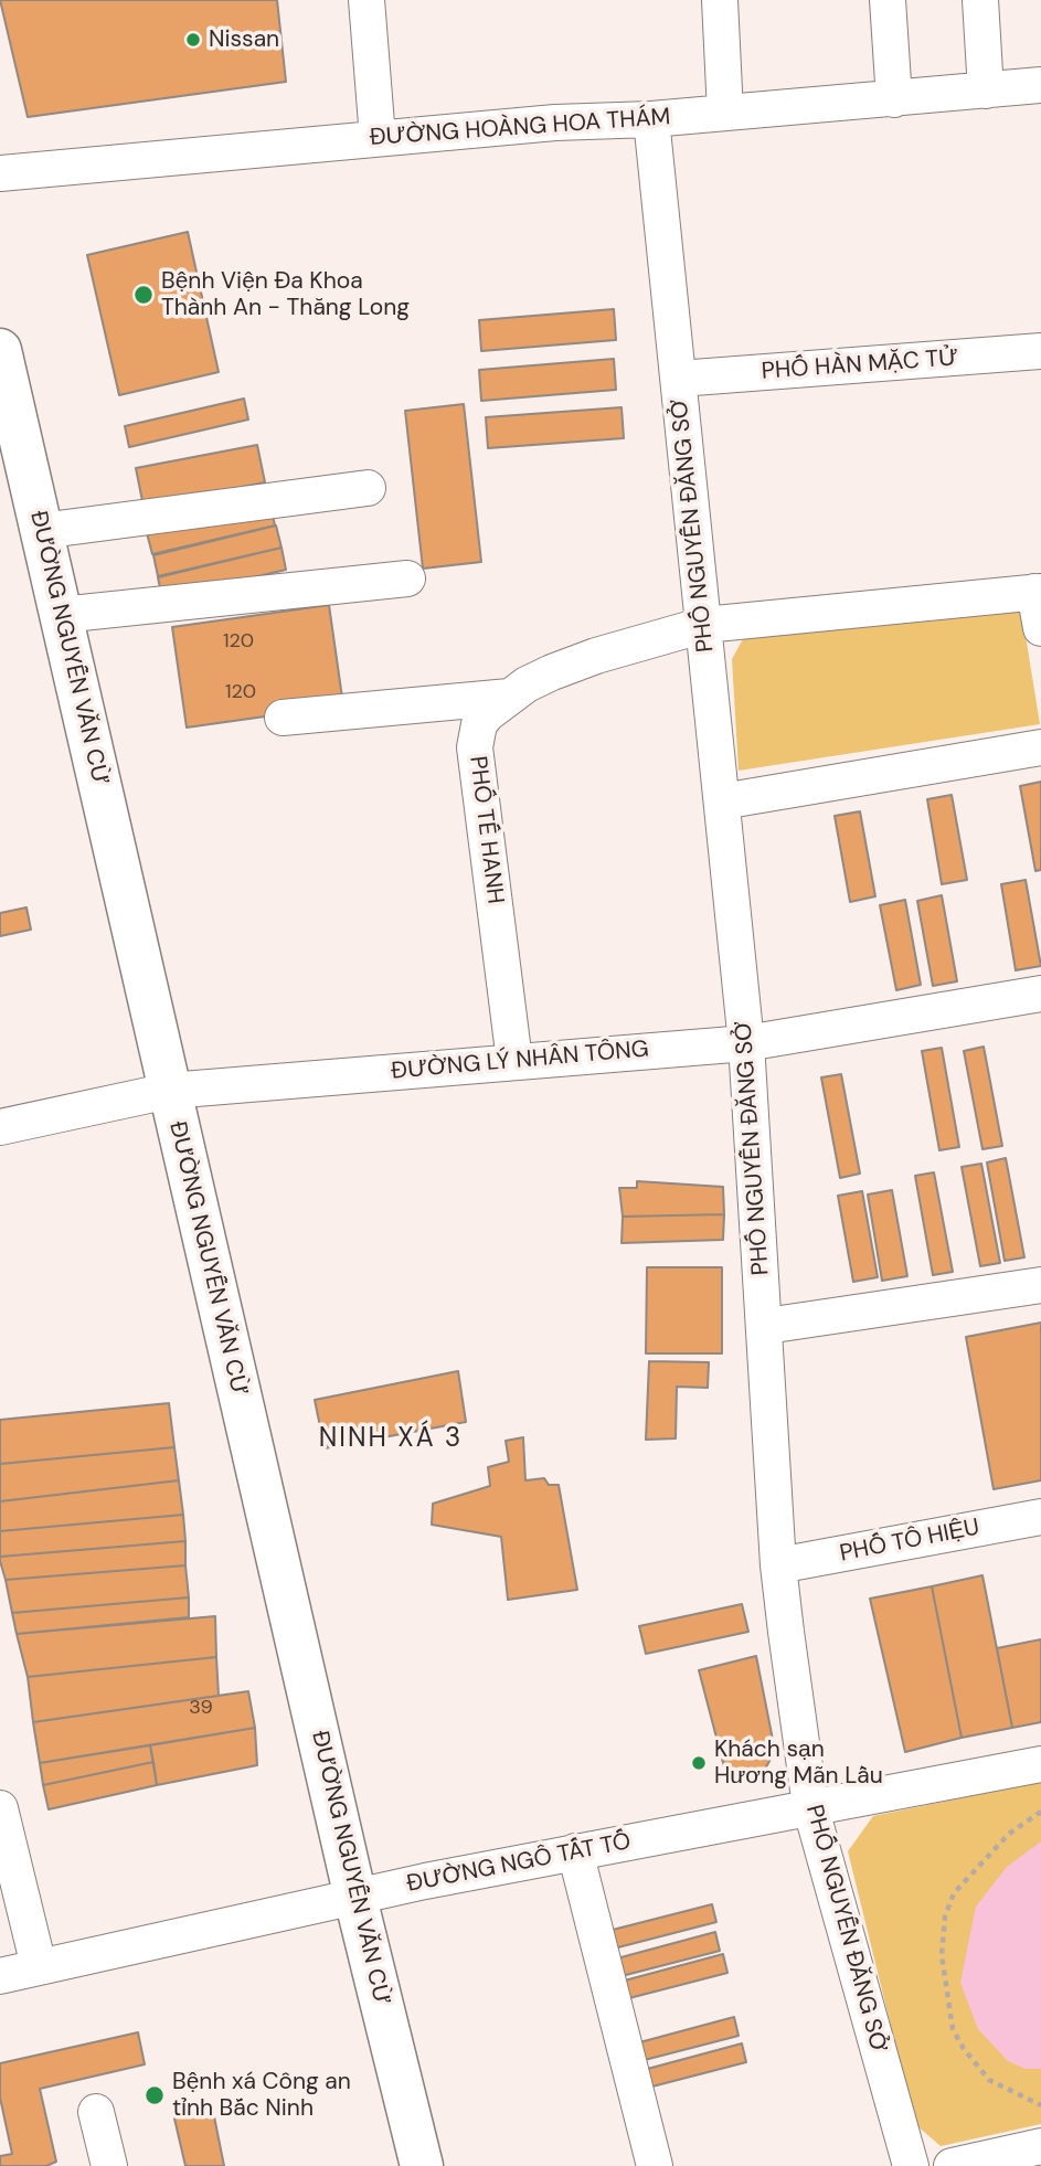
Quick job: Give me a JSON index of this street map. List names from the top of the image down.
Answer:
{
  "streets": {
    "main road": ["ĐƯỜNG NGUYỄN VĂN CỪ"],
    "street": [
      "ĐƯỜNG HOÀNG HOA THÁM",
      "PHỐ HÀN MẶC TỬ",
      "PHỐ NGUYỄN ĐĂNG SỞ",
      "PHỐ TẾ HANH",
      "ĐƯỜNG LÝ NHÂN TÔNG",
      "PHỐ TÔ HIỆU",
      "ĐƯỜNG NGÔ TẤT TỐ"
    ]
  },
  "crossings": [
    ["ĐƯỜNG HOÀNG HOA THÁM", "PHỐ NGUYỄN ĐĂNG SỞ"],
    ["PHỐ HÀN MẶC TỬ", "PHỐ NGUYỄN ĐĂNG SỞ"],
    ["PHỐ NGUYỄN ĐĂNG SỞ", "PHỐ TẾ HANH"],
    ["PHỐ NGUYỄN ĐĂNG SỞ", "ĐƯỜNG LÝ NHÂN TÔNG"],
    ["PHỐ NGUYỄN ĐĂNG SỞ", "PHỐ TÔ HIỆU"],
    ["PHỐ NGUYỄN ĐĂNG SỞ", "ĐƯỜNG NGÔ TẤT TỐ"],
    ["ĐƯỜNG NGUYỄN VĂN CỪ", "ĐƯỜNG LÝ NHÂN TÔNG"],
    ["ĐƯỜNG NGUYỄN VĂN CỪ", "ĐƯỜNG NGÔ TẤT TỐ"],
    ["PHỐ TẾ HANH", "ĐƯỜNG LÝ NHÂN TÔNG"]
  ],
  "districts": ["NINH XÁ 3"],
  "places": [
    "Nissan",
    "Bệnh Viện Đa Khoa Thành An - Thăng Long",
    "Khách sạn Hương Mãn Lầu",
    "Bệnh xá Công an tỉnh Bắc Ninh"
  ],
  "house_numbers": ["120", "120", "39"]
}
